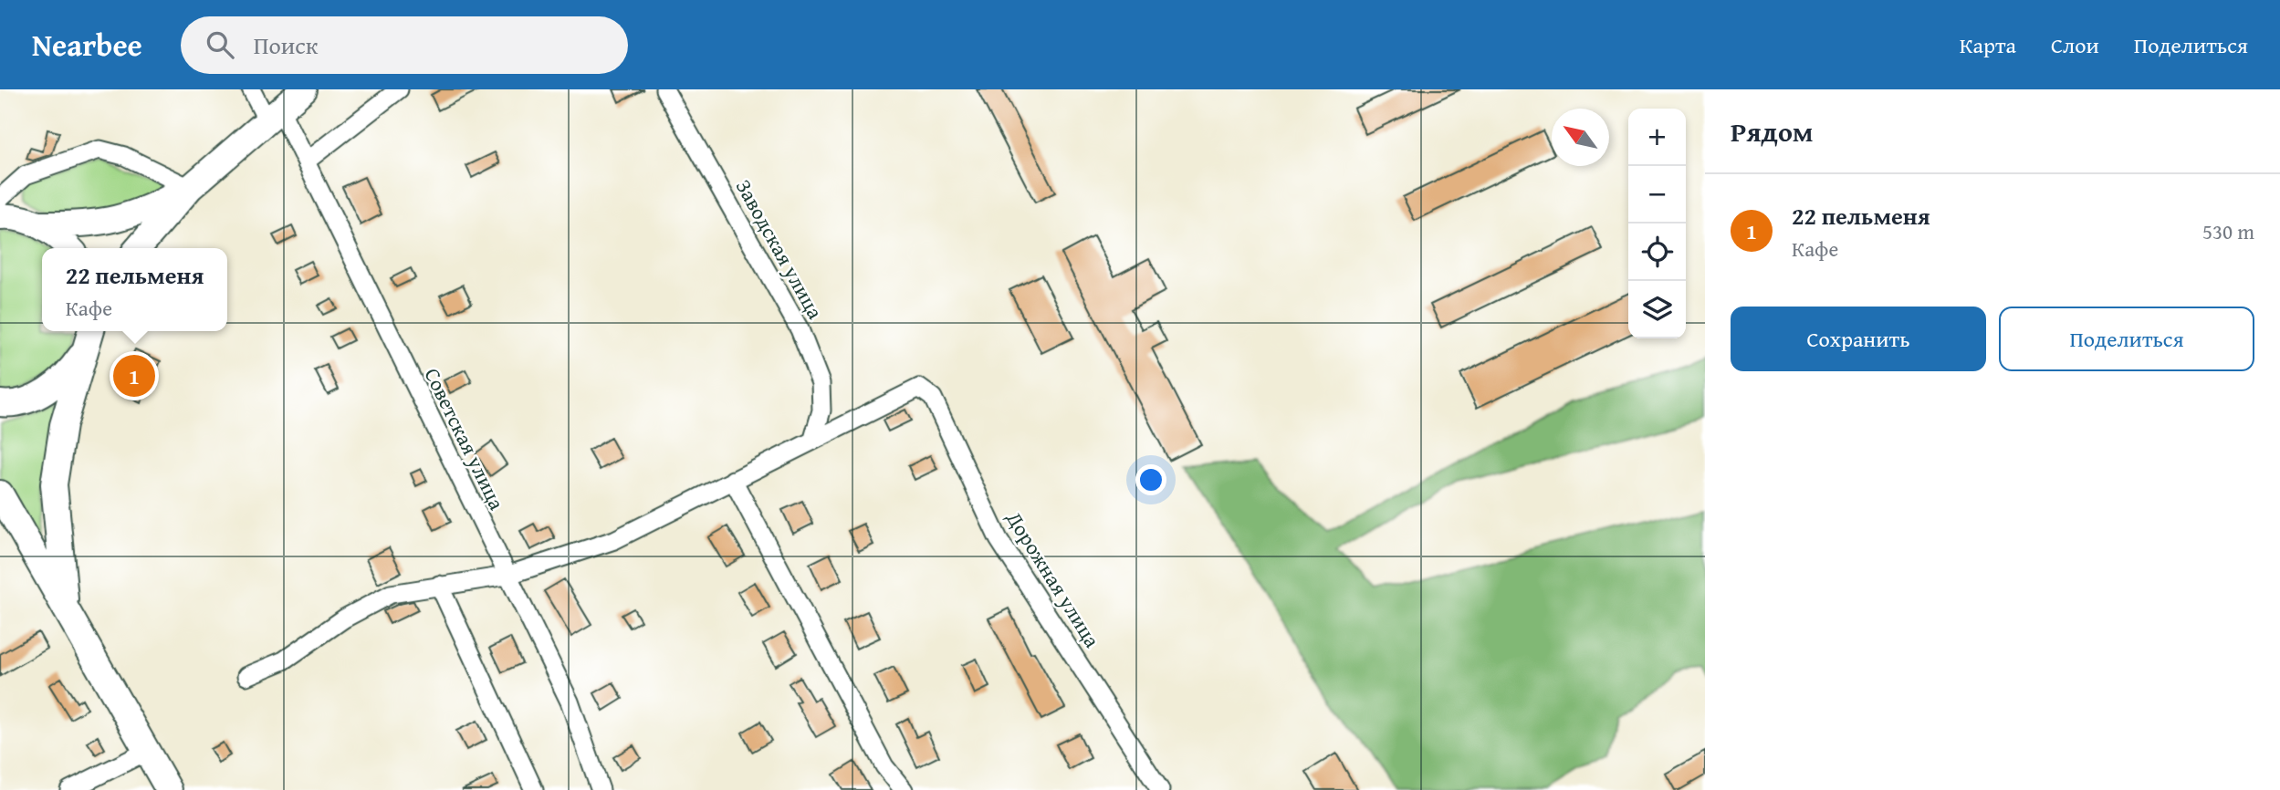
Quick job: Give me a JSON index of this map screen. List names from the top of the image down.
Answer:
{
  "streets": {
    "street": ["Заводская улица", "Советская улица", "Дорожная улица"]
  },
  "crossings": [
    ["Заводская улица", "Дорожная улица"]
  ],
  "north": "top left",
  "page": {
    "header": "Nearbee",
    "search": "Поиск",
    "nav": ["Карта", "Слои", "Поделиться"],
    "heading": "Рядом",
    "map_buttons": ["+", "−"],
    "list": [
      {
        "mark": "1",
        "name": "22 пельменя",
        "note": "Кафе",
        "value": "530 m"
      }
    ],
    "popup": ["22 пельменя", "Кафе"],
    "buttons": ["Сохранить", "Поделиться"],
    "pins": "1"
  }
}
